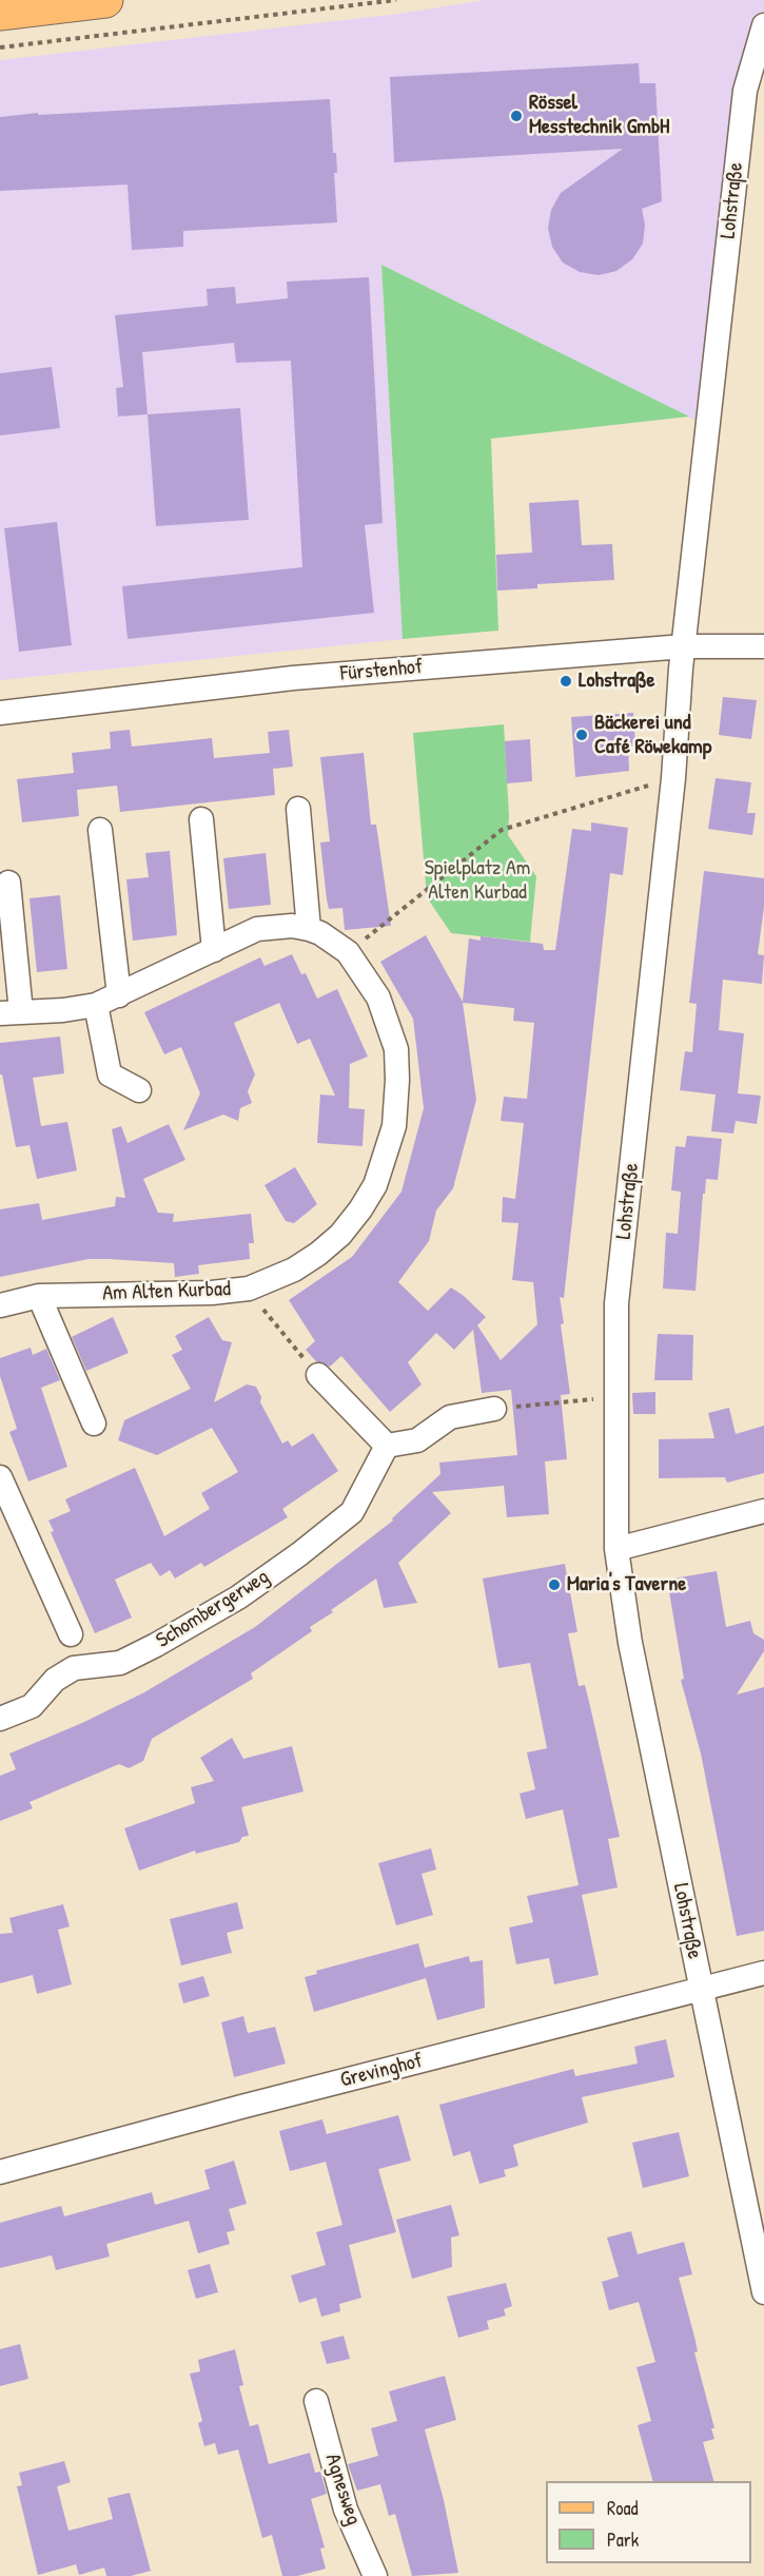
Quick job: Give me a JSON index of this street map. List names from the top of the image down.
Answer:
{
  "streets": {
    "street": [
      "Lohstraße",
      "Fürstenhof",
      "Am Alten Kurbad",
      "Schombergerweg",
      "Grevinghof",
      "Agnesweg"
    ]
  },
  "crossings": [
    ["Lohstraße", "Fürstenhof"],
    ["Lohstraße", "Grevinghof"]
  ],
  "parks": ["Spielplatz Am Alten Kurbad"],
  "places": [
    "Rössel Messtechnik GmbH",
    "Lohstraße",
    "Bäckerei und Café Röwekamp",
    "Maria's Taverne"
  ],
  "legend": ["Road", "Park"]
}
